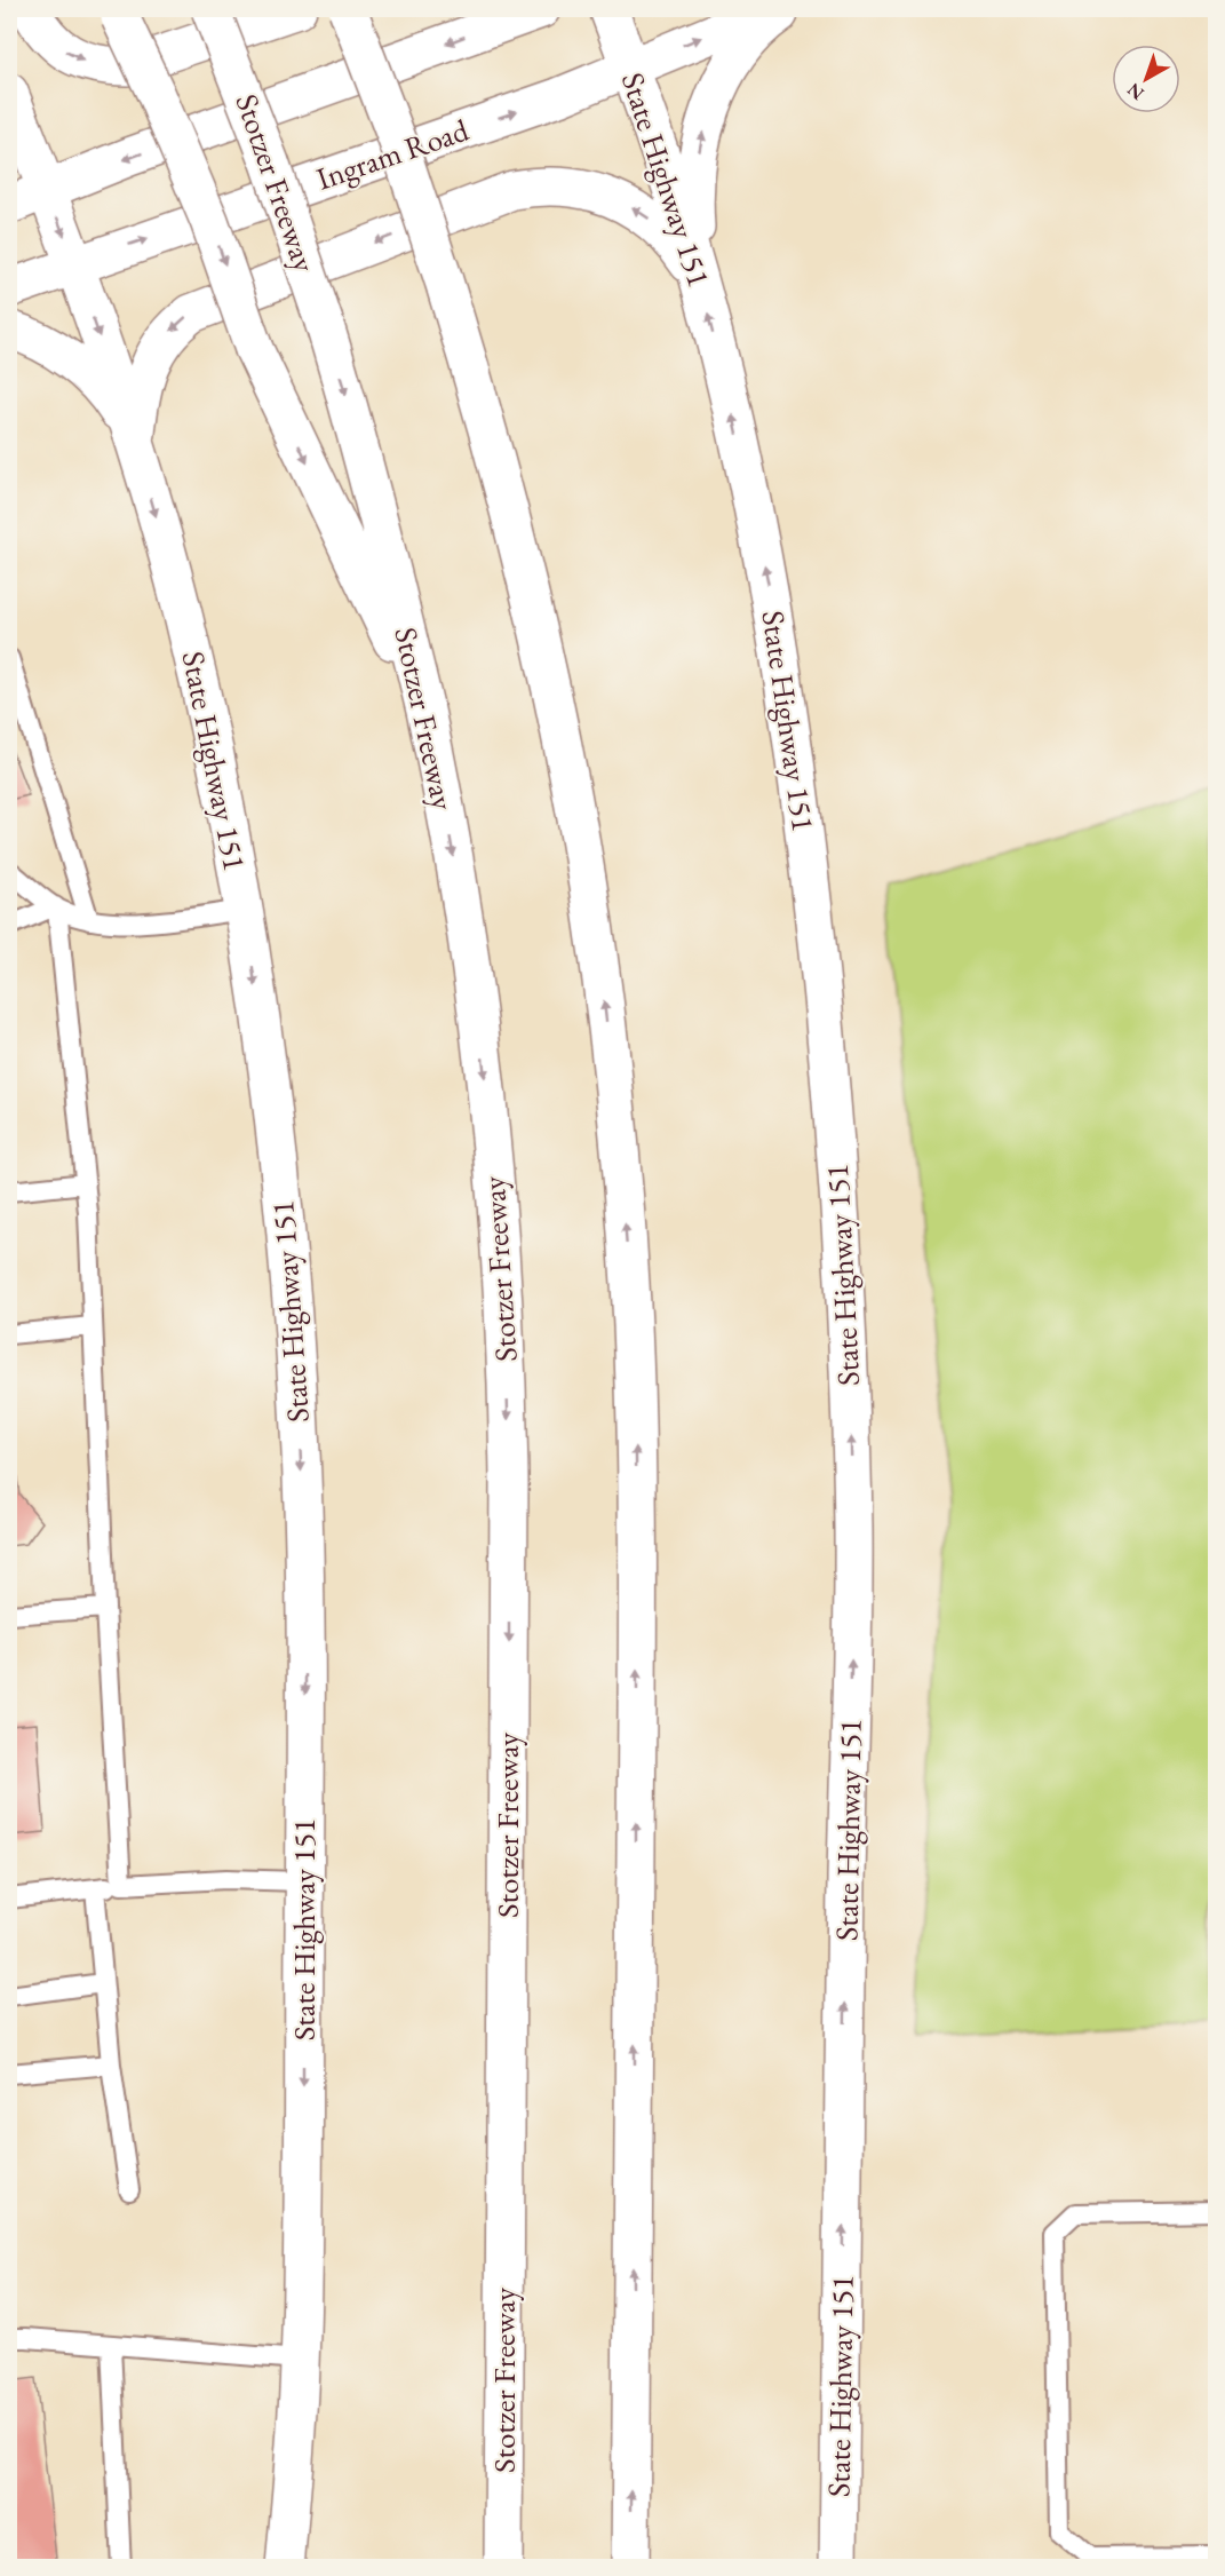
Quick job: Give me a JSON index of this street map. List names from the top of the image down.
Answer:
{
  "streets": {
    "main road": ["Ingram Road", "State Highway 151", "Stotzer Freeway"]
  },
  "crossings": [
    ["Ingram Road", "State Highway 151"]
  ],
  "north": "bottom left"
}
